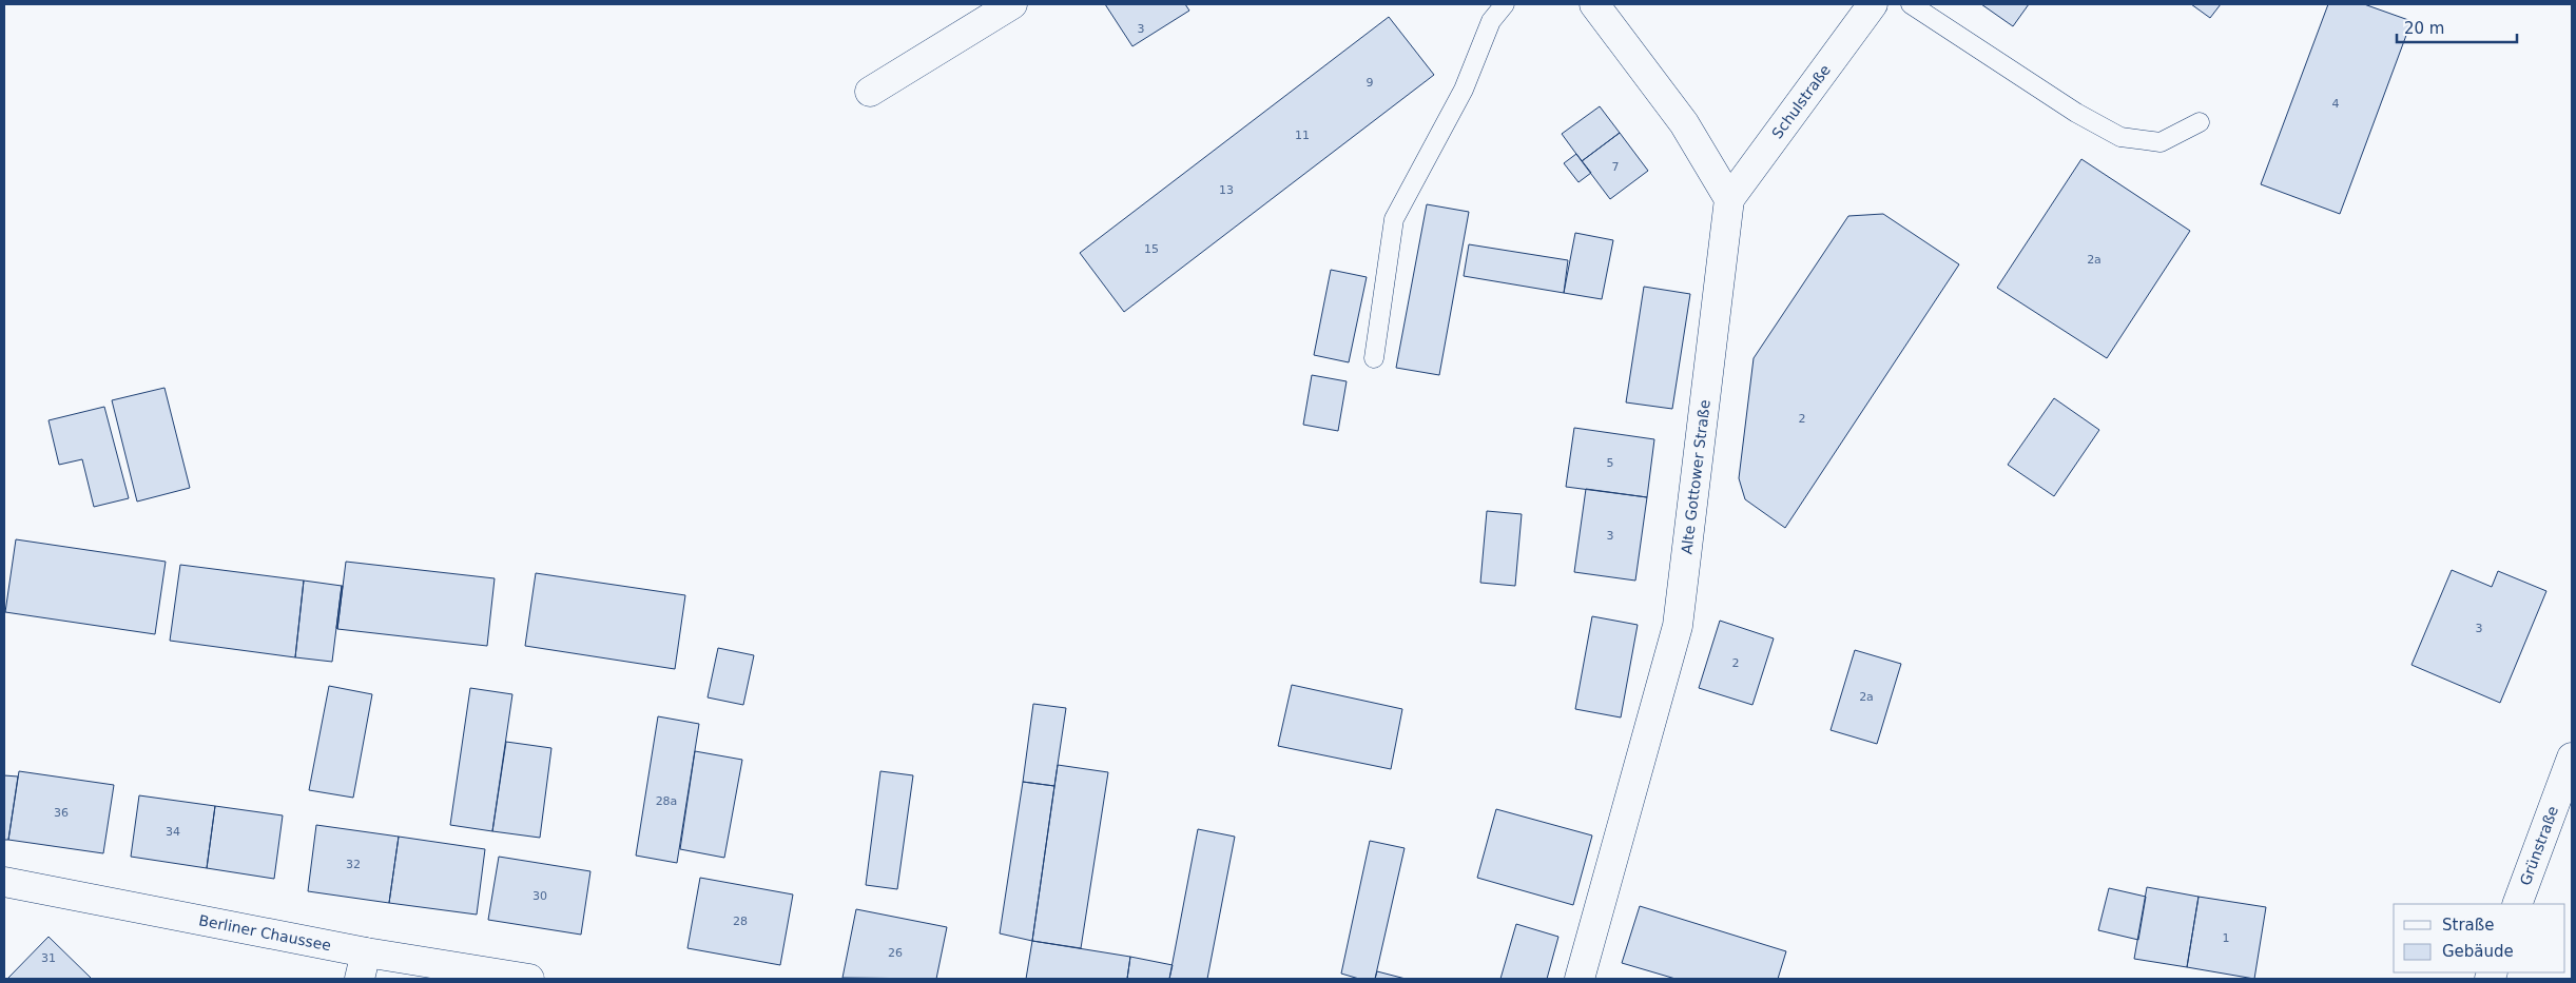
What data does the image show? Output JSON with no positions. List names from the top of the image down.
{
  "streets": {
    "street": [
      "Schulstraße",
      "Alte Gottower Straße",
      "Grünstraße",
      "Berliner Chaussee"
    ]
  },
  "crossings": [
    ["Schulstraße", "Alte Gottower Straße"]
  ],
  "house_numbers": [
    "3",
    "9",
    "4",
    "11",
    "7",
    "13",
    "15",
    "2a",
    "2",
    "5",
    "3",
    "3",
    "2",
    "2a",
    "28a",
    "36",
    "34",
    "32",
    "30",
    "28",
    "1",
    "26",
    "31"
  ],
  "legend": ["Straße", "Gebäude"],
  "scale_bar": "20 m"
}
